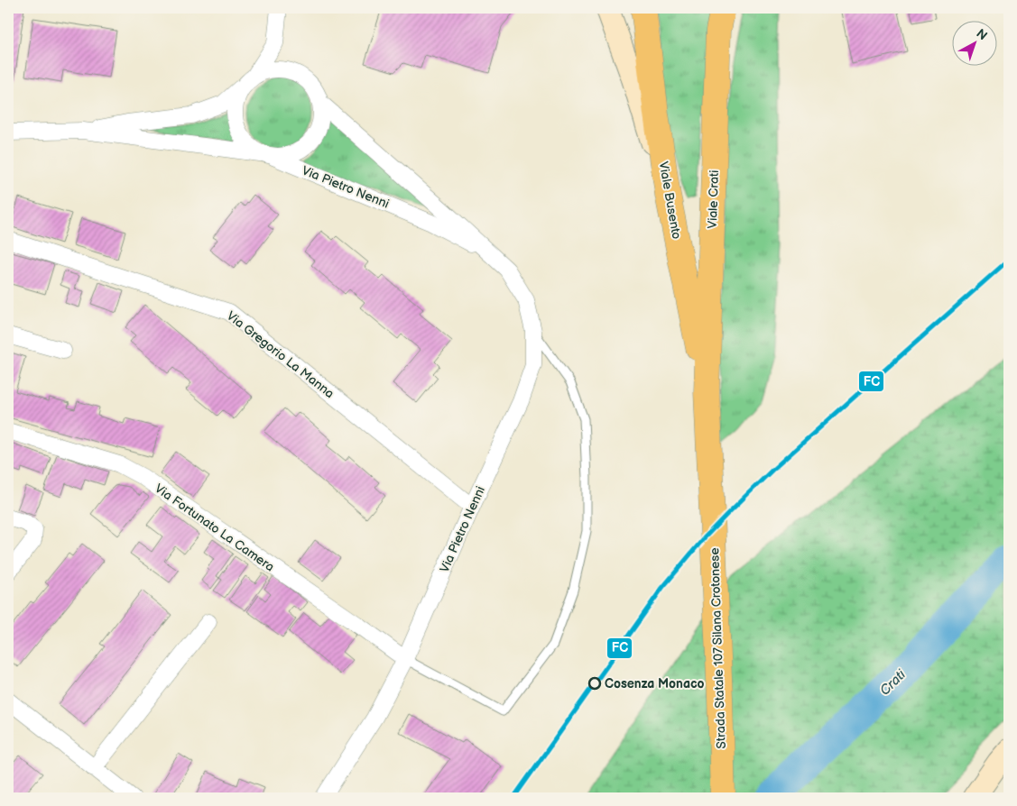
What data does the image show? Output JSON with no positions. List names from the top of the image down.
{
  "streets": {
    "main road": ["Viale Crati", "Viale Busento", "Strada Statale 107 Silana Crotonese"],
    "street": ["Via Pietro Nenni", "Via Gregorio La Manna", "Via Fortunato La Camera"]
  },
  "crossings": [
    ["Via Pietro Nenni", "Via Gregorio La Manna"],
    ["Via Pietro Nenni", "Via Fortunato La Camera"],
    ["Viale Crati", "Viale Busento"],
    ["Viale Crati", "Strada Statale 107 Silana Crotonese"],
    ["Viale Busento", "Strada Statale 107 Silana Crotonese"]
  ],
  "water": ["Crati"],
  "places": ["Cosenza Monaco"],
  "lines": ["transit line FC"],
  "north": "top right"
}
